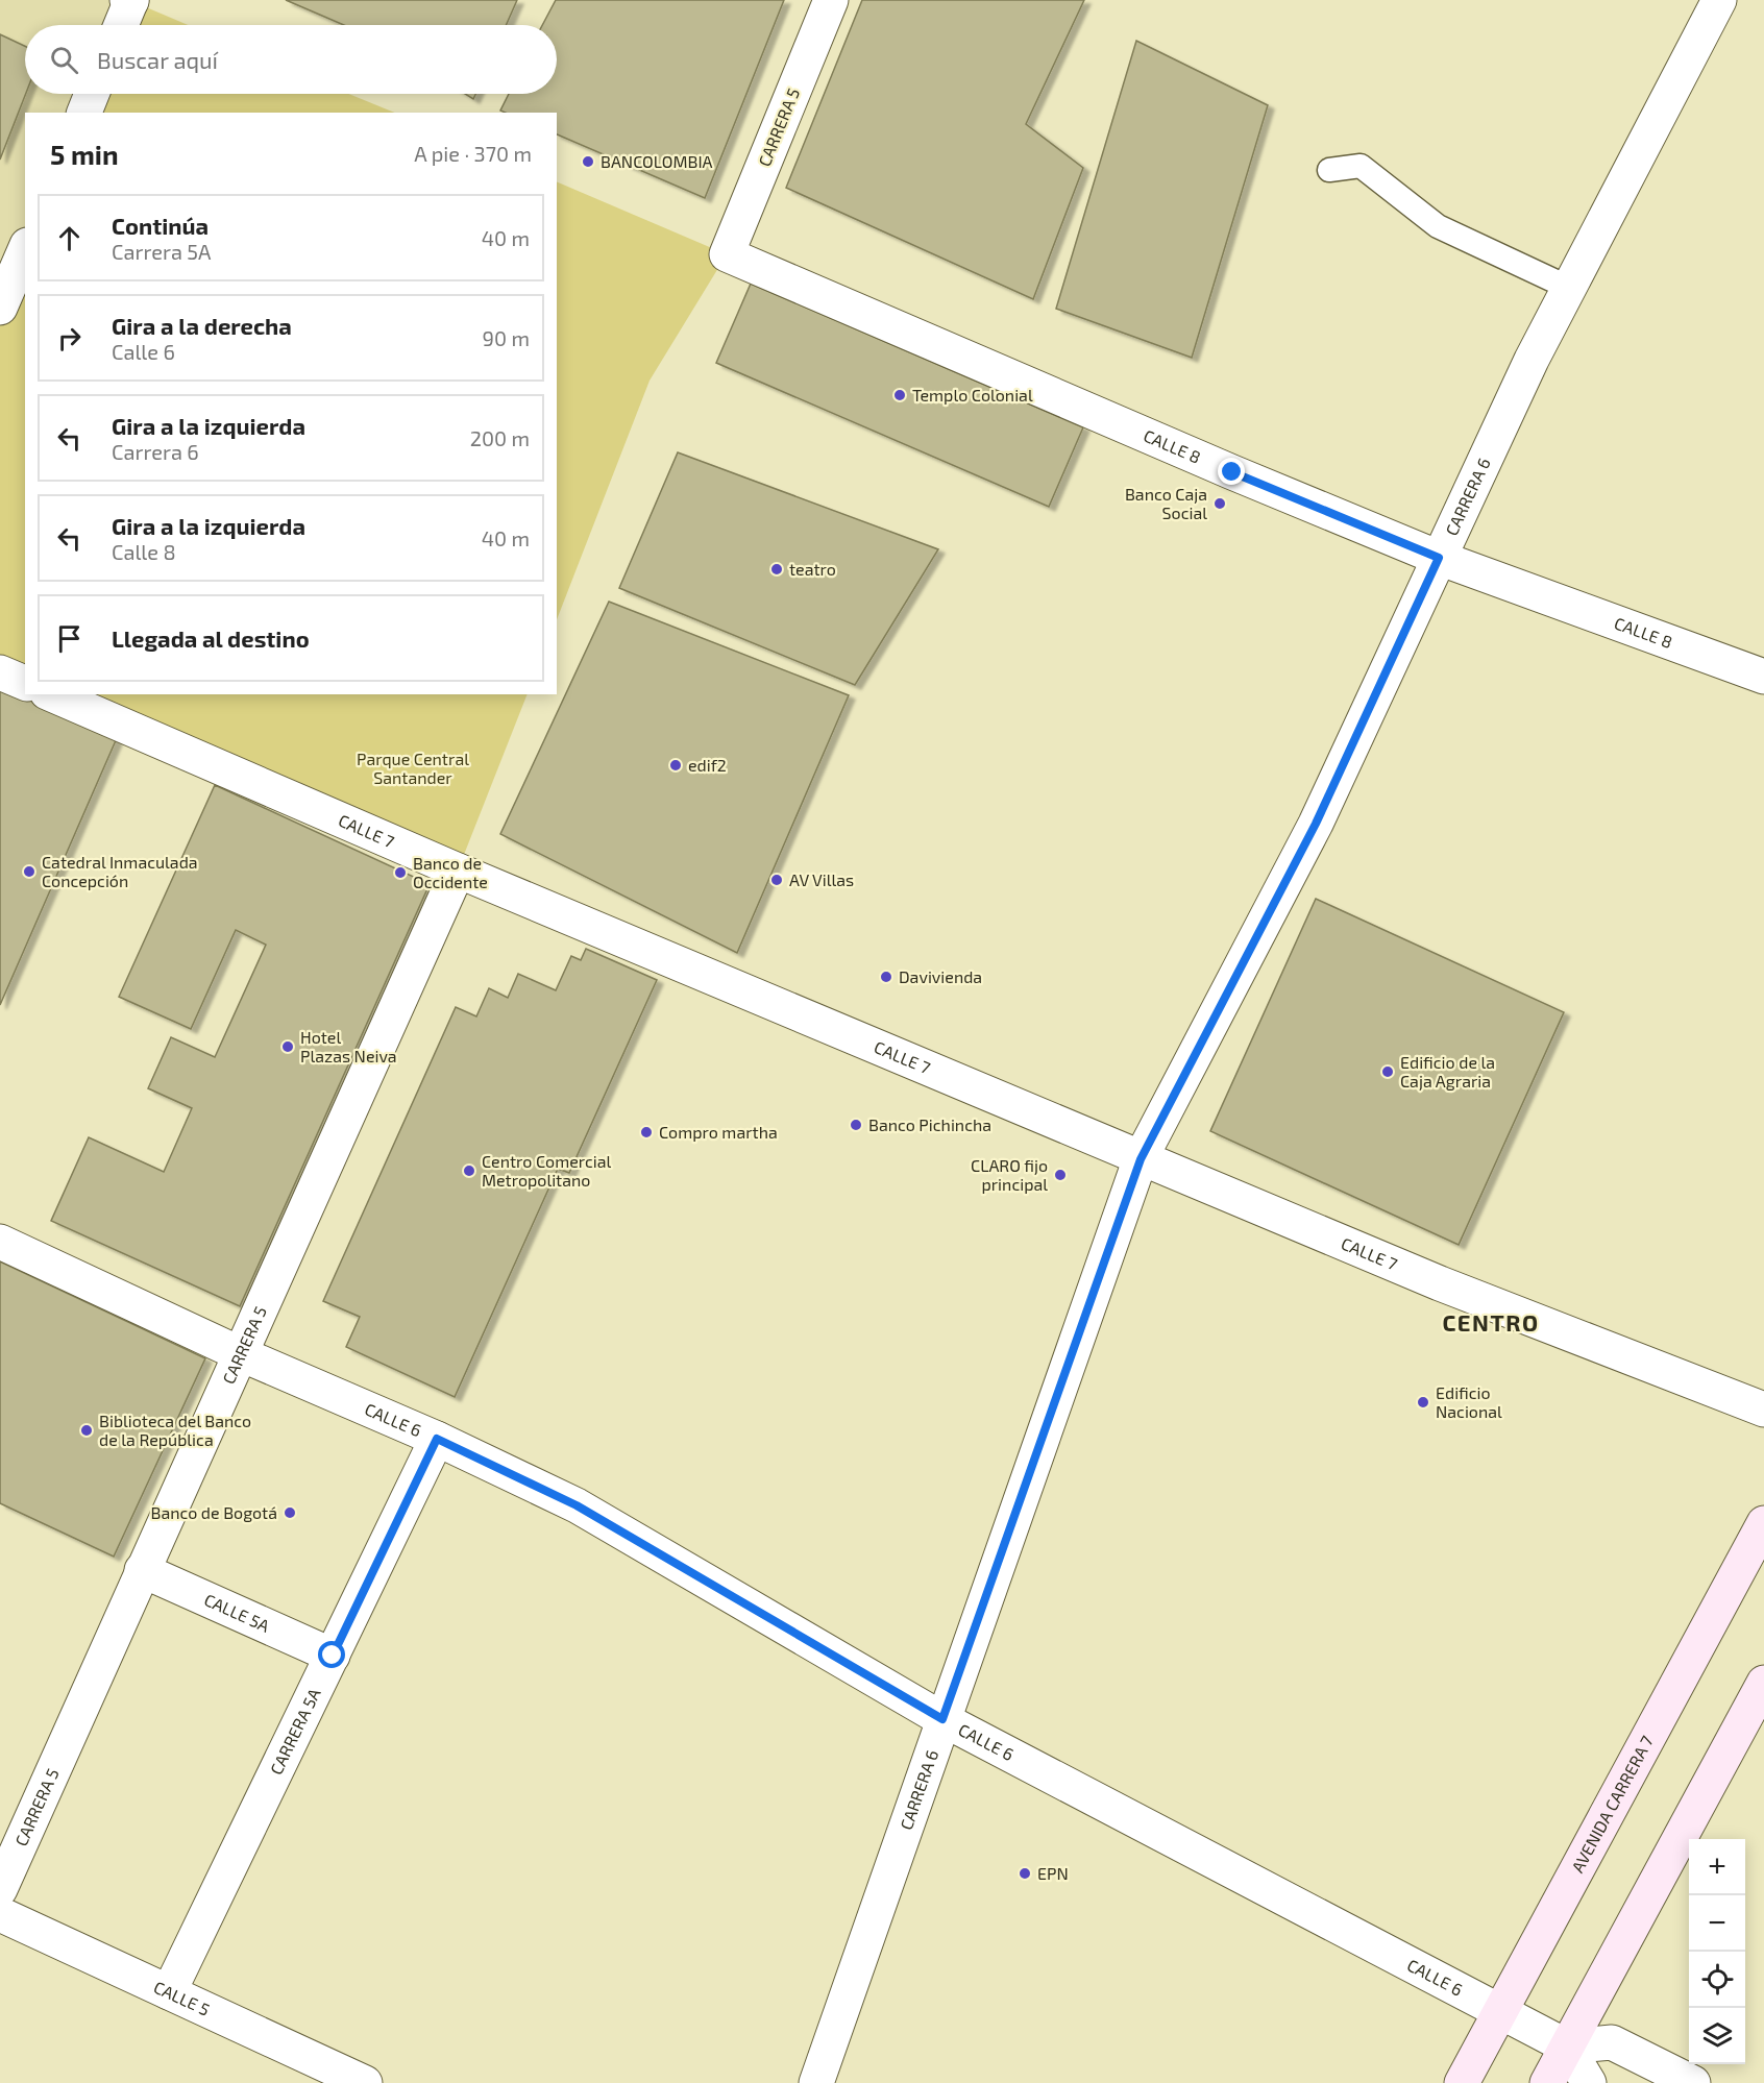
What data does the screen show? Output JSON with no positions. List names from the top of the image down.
{
  "streets": {
    "main road": ["AVENIDA CARRERA 7"],
    "street": [
      "CARRERA 5",
      "CALLE 8",
      "CARRERA 6",
      "CALLE 7",
      "CALLE 6",
      "CALLE 5A",
      "CARRERA 5A",
      "CALLE 5"
    ]
  },
  "crossings": [
    ["CARRERA 5", "CALLE 8"],
    ["CARRERA 5", "CALLE 7"],
    ["CARRERA 5", "CALLE 6"],
    ["CARRERA 5", "CALLE 5A"],
    ["CALLE 8", "CARRERA 6"],
    ["CARRERA 6", "CALLE 7"],
    ["CARRERA 6", "CALLE 6"],
    ["CALLE 6", "CARRERA 5A"],
    ["CALLE 6", "AVENIDA CARRERA 7"],
    ["CALLE 5A", "CARRERA 5A"],
    ["CARRERA 5A", "CALLE 5"]
  ],
  "districts": ["CENTRO"],
  "parks": ["Parque Central Santander"],
  "places": [
    "BANCOLOMBIA",
    "Templo Colonial",
    "Banco Caja Social",
    "teatro",
    "edif2",
    "Catedral Inmaculada Concepción",
    "Banco de Occidente",
    "AV Villas",
    "Davivienda",
    "Hotel Plazas Neiva",
    "Edificio de la Caja Agraria",
    "Banco Pichincha",
    "Compro martha",
    "Centro Comercial Metropolitano",
    "CLARO fijo principal",
    "Edificio Nacional",
    "Biblioteca del Banco de la República",
    "Banco de Bogotá",
    "EPN"
  ],
  "page": {
    "search": "Buscar aquí",
    "heading": ["5 min", "A pie · 370 m"],
    "list": [
      ["Continúa", "Carrera 5A", "40 m"],
      ["Gira a la derecha", "Calle 6", "90 m"],
      ["Gira a la izquierda", "Carrera 6", "200 m"],
      ["Gira a la izquierda", "Calle 8", "40 m"],
      "Llegada al destino"
    ],
    "map_buttons": ["+", "−"]
  }
}
